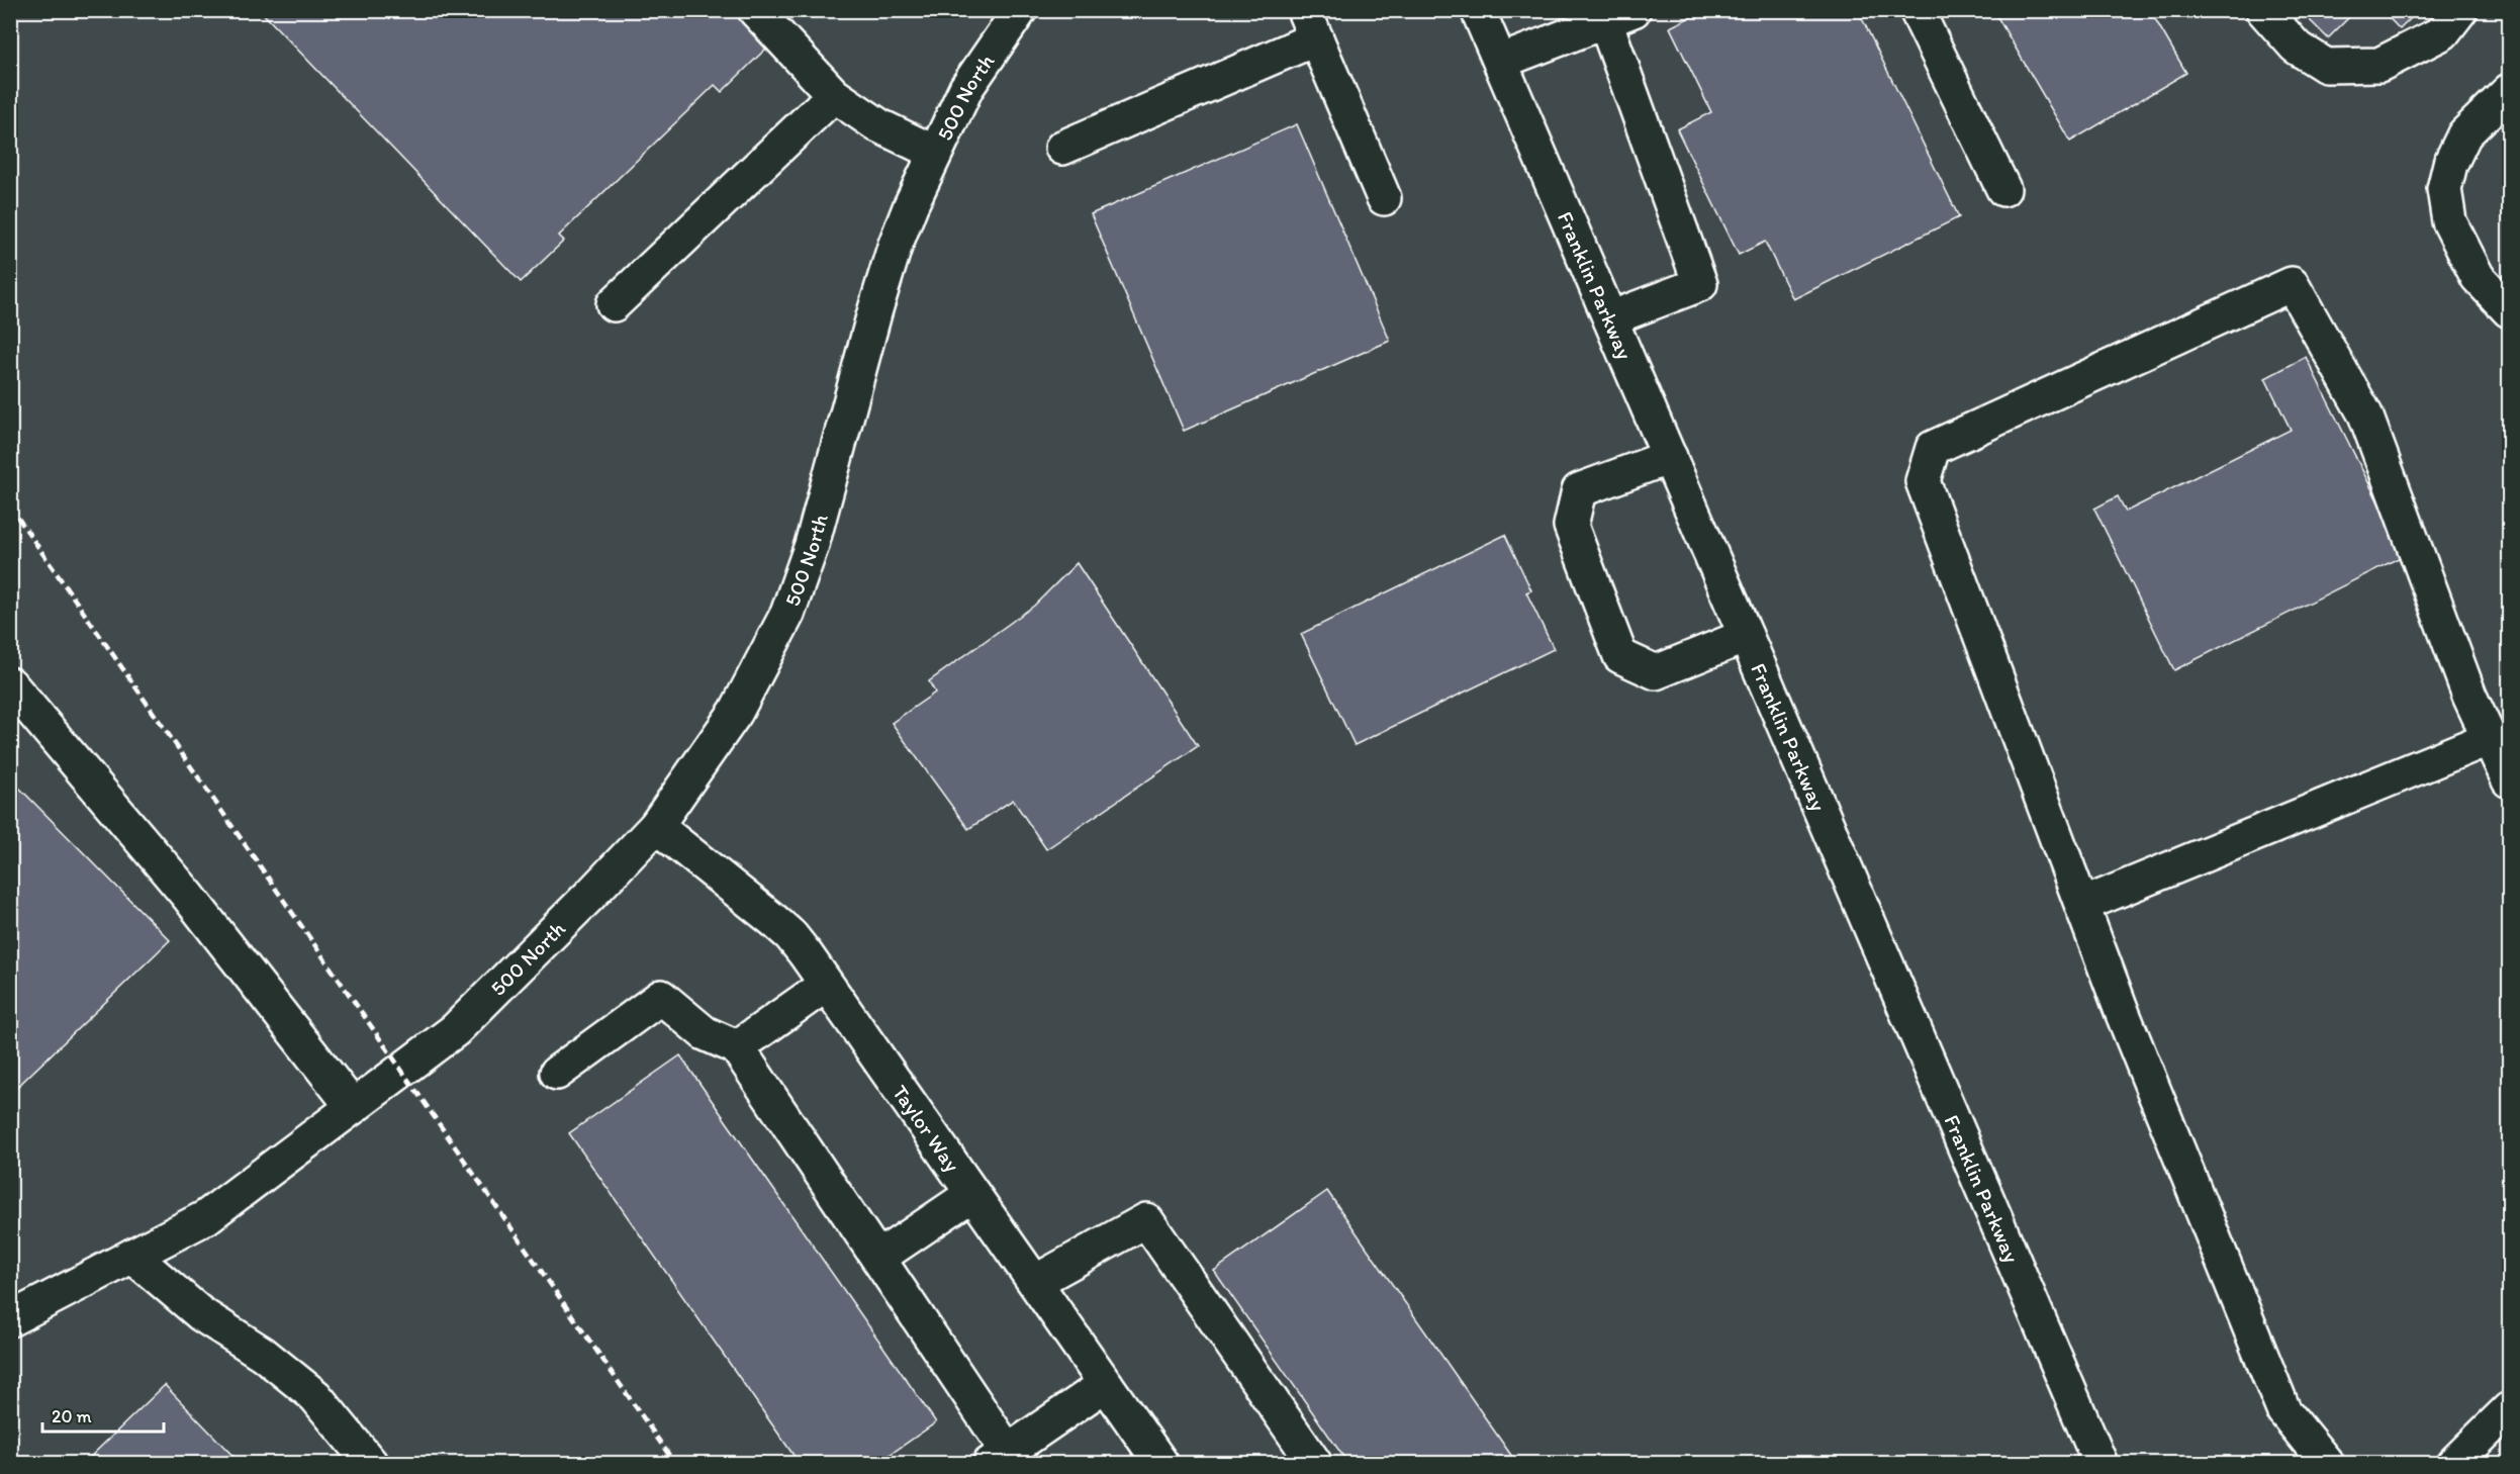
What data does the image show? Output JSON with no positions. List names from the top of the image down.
{
  "streets": {
    "street": ["500 North", "Franklin Parkway", "Taylor Way"]
  },
  "crossings": [
    ["500 North", "Taylor Way"]
  ],
  "scale_bar": "20 m"
}
